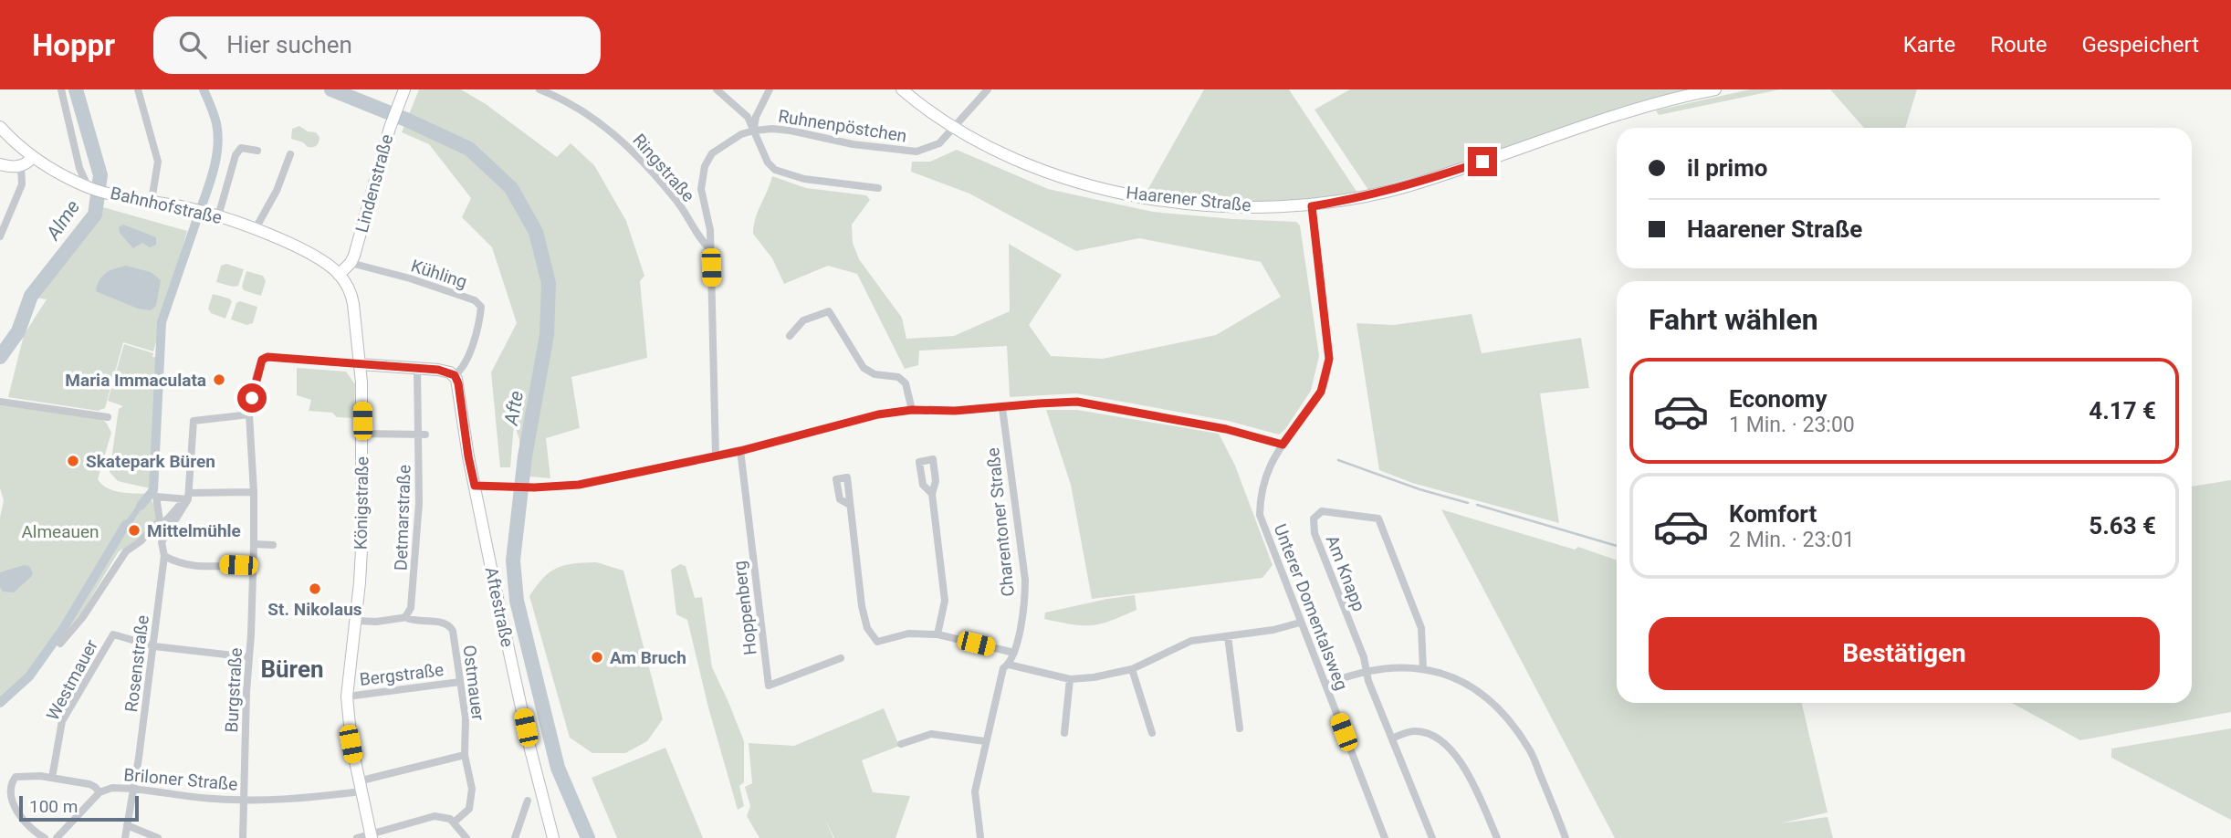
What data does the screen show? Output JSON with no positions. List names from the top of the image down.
{
  "streets": {
    "main road": [
      "Lindenstraße",
      "Haarener Straße",
      "Bahnhofstraße",
      "Königstraße",
      "Aftestraße"
    ],
    "street": [
      "Ruhnenpöstchen",
      "Ringstraße",
      "Kühling",
      "Detmarstraße",
      "Charentoner Straße",
      "Am Knapp",
      "Unterer Domentalsweg",
      "Hoppenberg",
      "Rosenstraße",
      "Bergstraße",
      "Westmauer",
      "Ostmauer",
      "Burgstraße",
      "Briloner Straße"
    ]
  },
  "crossings": [
    ["Ruhnenpöstchen", "Haarener Straße"],
    ["Lindenstraße", "Bahnhofstraße"],
    ["Lindenstraße", "Kühling"],
    ["Lindenstraße", "Königstraße"],
    ["Haarener Straße", "Unterer Domentalsweg"],
    ["Bahnhofstraße", "Königstraße"],
    ["Kühling", "Aftestraße"],
    ["Königstraße", "Bergstraße"],
    ["Königstraße", "Burgstraße"],
    ["Königstraße", "Briloner Straße"],
    ["Detmarstraße", "Ostmauer"],
    ["Rosenstraße", "Westmauer"],
    ["Rosenstraße", "Briloner Straße"],
    ["Bergstraße", "Ostmauer"],
    ["Ostmauer", "Briloner Straße"],
    ["Burgstraße", "Briloner Straße"]
  ],
  "districts": ["Büren"],
  "water": ["Alme", "Afte"],
  "parks": ["Almeauen"],
  "places": [
    "Maria Immaculata",
    "Skatepark Büren",
    "Mittelmühle",
    "St. Nikolaus",
    "Am Bruch"
  ],
  "scale_bar": "100 m",
  "page": {
    "header": "Hoppr",
    "search": "Hier suchen",
    "nav": ["Karte", "Route", "Gespeichert"],
    "banner": ["il primo", "Haarener Straße"],
    "heading": "Fahrt wählen",
    "list": [
      {
        "name": "Economy",
        "note": "1 Min. · 23:00",
        "value": "4.17 €"
      },
      {
        "name": "Komfort",
        "note": "2 Min. · 23:01",
        "value": "5.63 €"
      }
    ],
    "buttons": "Bestätigen",
    "scale": "100 m"
  }
}
